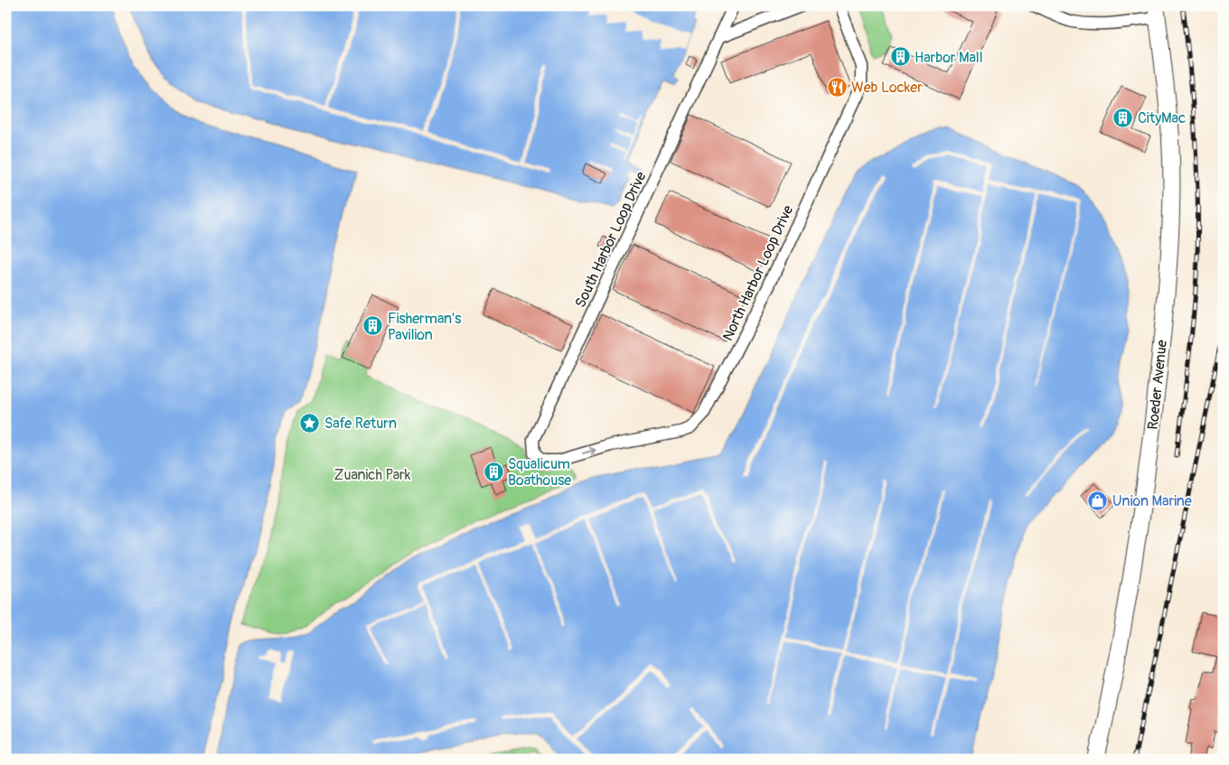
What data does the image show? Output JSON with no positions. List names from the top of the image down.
{
  "streets": {
    "street": ["South Harbor Loop Drive", "North Harbor Loop Drive", "Roeder Avenue"]
  },
  "crossings": [
    ["South Harbor Loop Drive", "North Harbor Loop Drive"]
  ],
  "one_way": ["North Harbor Loop Drive"],
  "parks": ["Zuanich Park"],
  "places": {
    "building": [
      "Harbor Mall",
      "CityMac",
      "Fisherman's Pavilion",
      "Squalicum Boathouse"
    ],
    "restaurant": ["Web Locker"],
    "place": ["Safe Return"],
    "shop": ["Union Marine"]
  }
}
